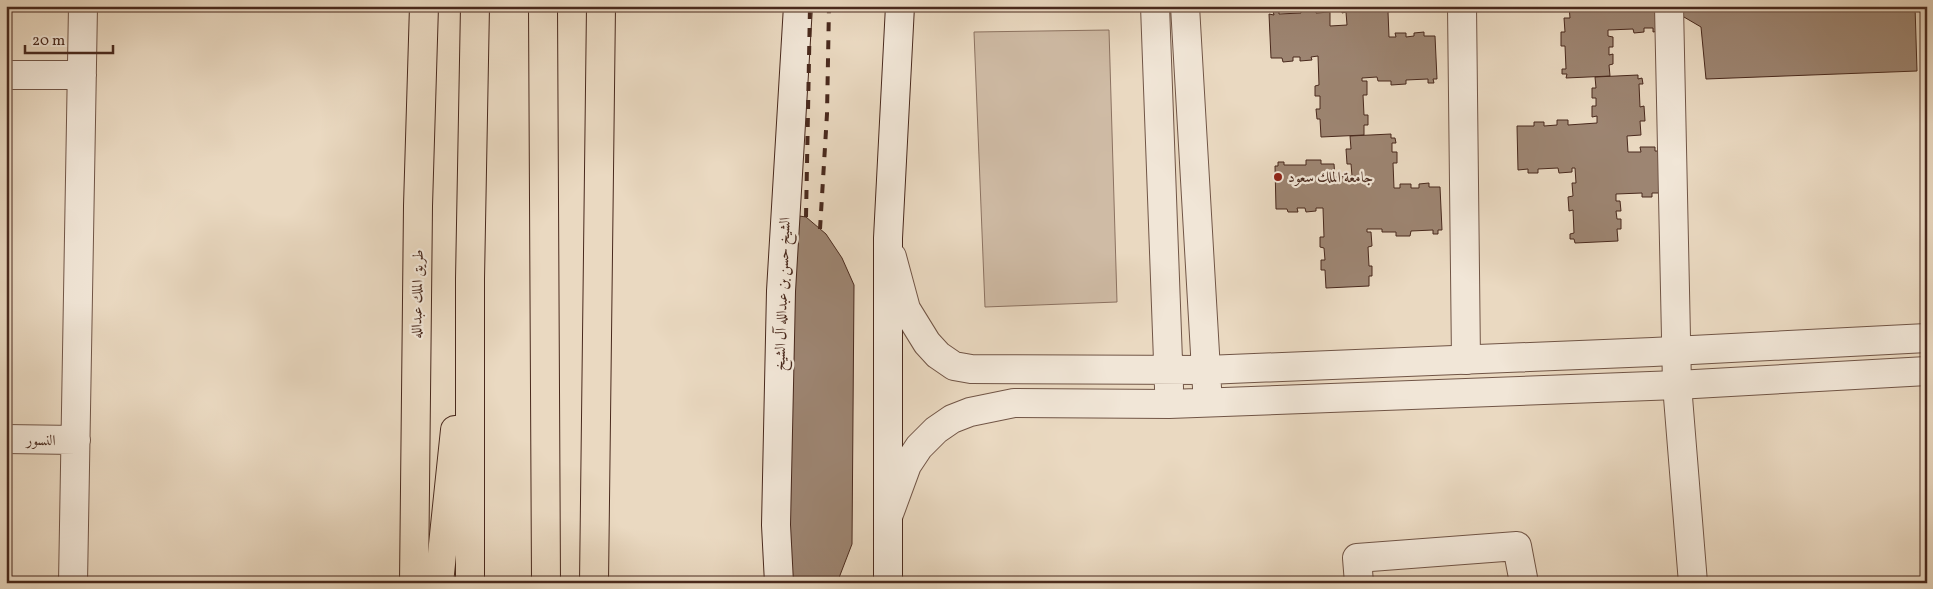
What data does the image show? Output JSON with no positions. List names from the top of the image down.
{
  "streets": {
    "main road": ["طريق الملك عبدالله"],
    "street": ["الشيخ حسن بن عبدالله آل الشيخ", "النسور"]
  },
  "places": ["جامعة الملك سعود"],
  "scale_bar": "20 m"
}
